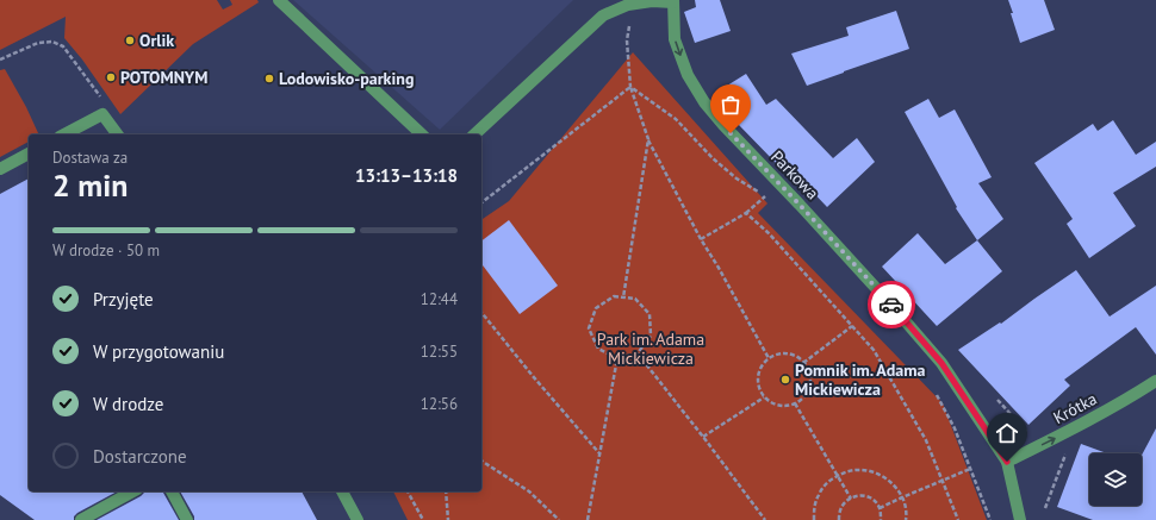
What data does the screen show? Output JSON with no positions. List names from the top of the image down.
{
  "streets": {
    "street": ["Parkowa", "Krótka"]
  },
  "crossings": [
    ["Parkowa", "Krótka"]
  ],
  "one_way": ["Parkowa", "Krótka"],
  "parks": ["Park im. Adama Mickiewicza"],
  "places": [
    "Orlik",
    "POTOMNYM",
    "Lodowisko-parking",
    "Pomnik im. Adama Mickiewicza"
  ],
  "page": {
    "heading": ["2 min", "Dostawa za", "13:13–13:18"],
    "bar": "W drodze · 50 m",
    "list": [
      ["Przyjęte", "12:44"],
      ["W przygotowaniu", "12:55"],
      ["W drodze", "12:56"],
      "Dostarczone"
    ]
  }
}
